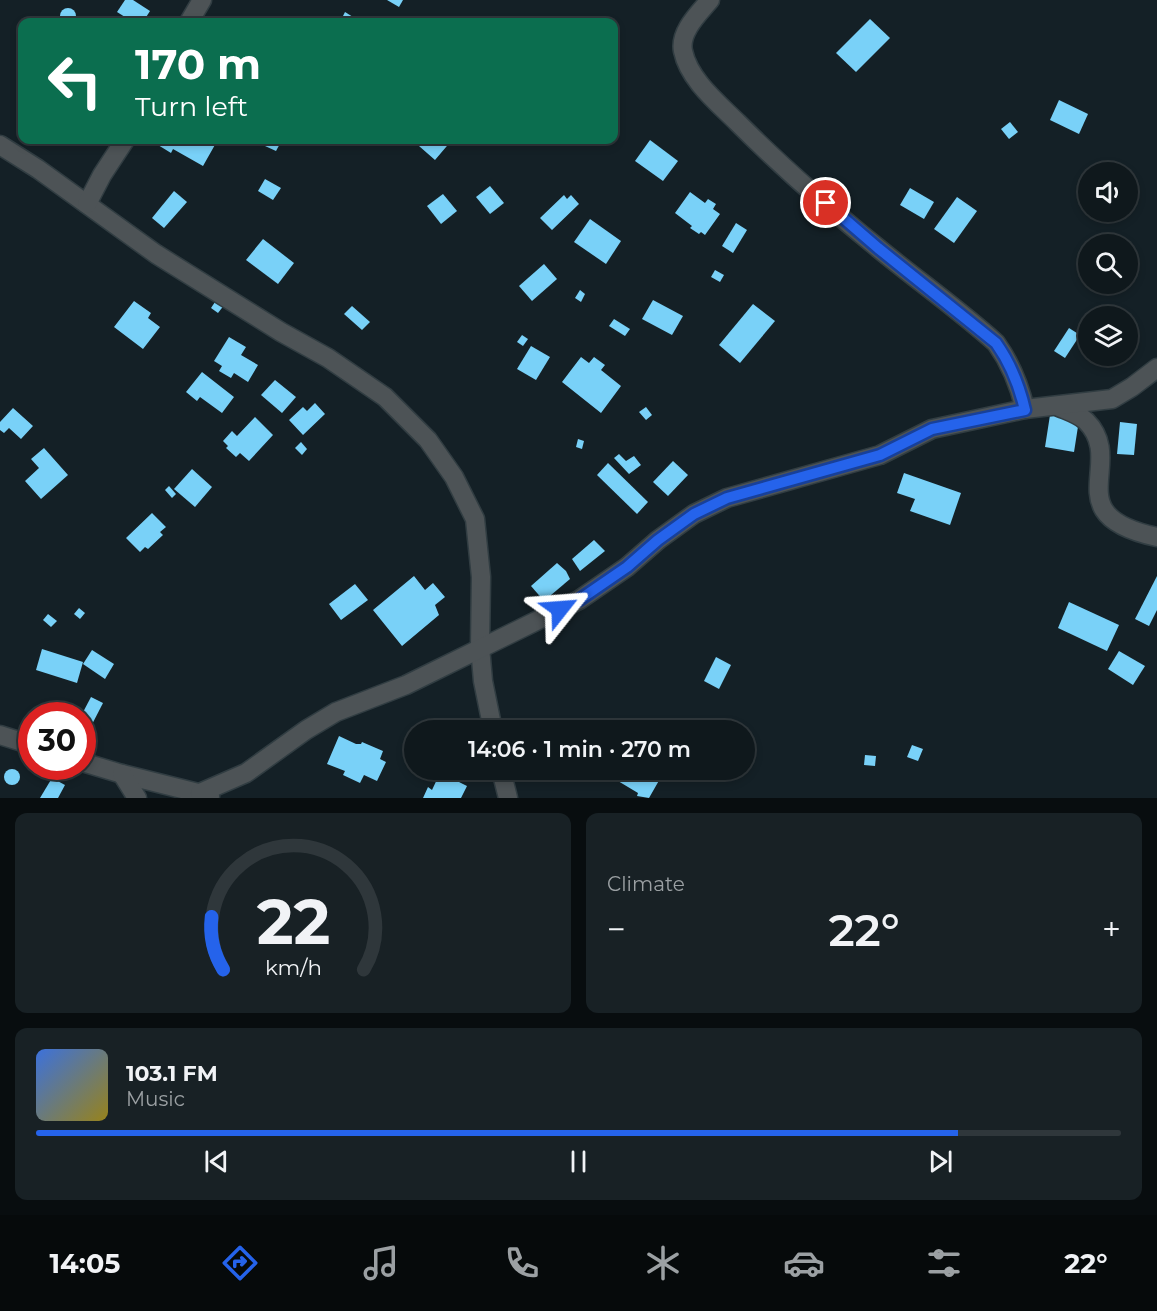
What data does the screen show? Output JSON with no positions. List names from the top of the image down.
{
  "page": {
    "turn": ["170 m", "Turn left"],
    "limit": "30",
    "trip": "14:06 · 1 min · 270 m",
    "tile": "Climate",
    "heat": ["−", "22°", "+"],
    "song": ["103.1 FM", "Music"],
    "tabs": ["14:05", "22°"],
    "gauge": ["22", "km/h"]
  }
}
